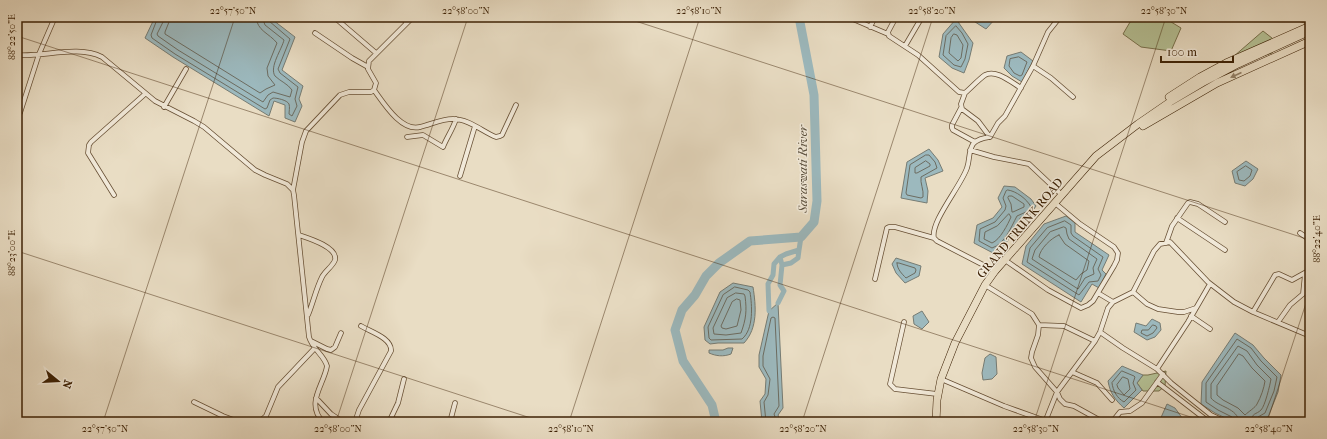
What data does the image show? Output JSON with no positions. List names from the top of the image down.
{
  "streets": {
    "highway": ["GRAND TRUNK ROAD"]
  },
  "water": ["Saraswati River"],
  "scale_bar": "100 m",
  "north": "right",
  "coordinates": [
    "22°57'50\"N",
    "22°58'00\"N",
    "22°58'10\"N",
    "22°58'20\"N",
    "22°58'30\"N",
    "88°22'50\"E",
    "88°22'40\"E",
    "88°23'00\"E",
    "22°58'40\"N"
  ]
}
